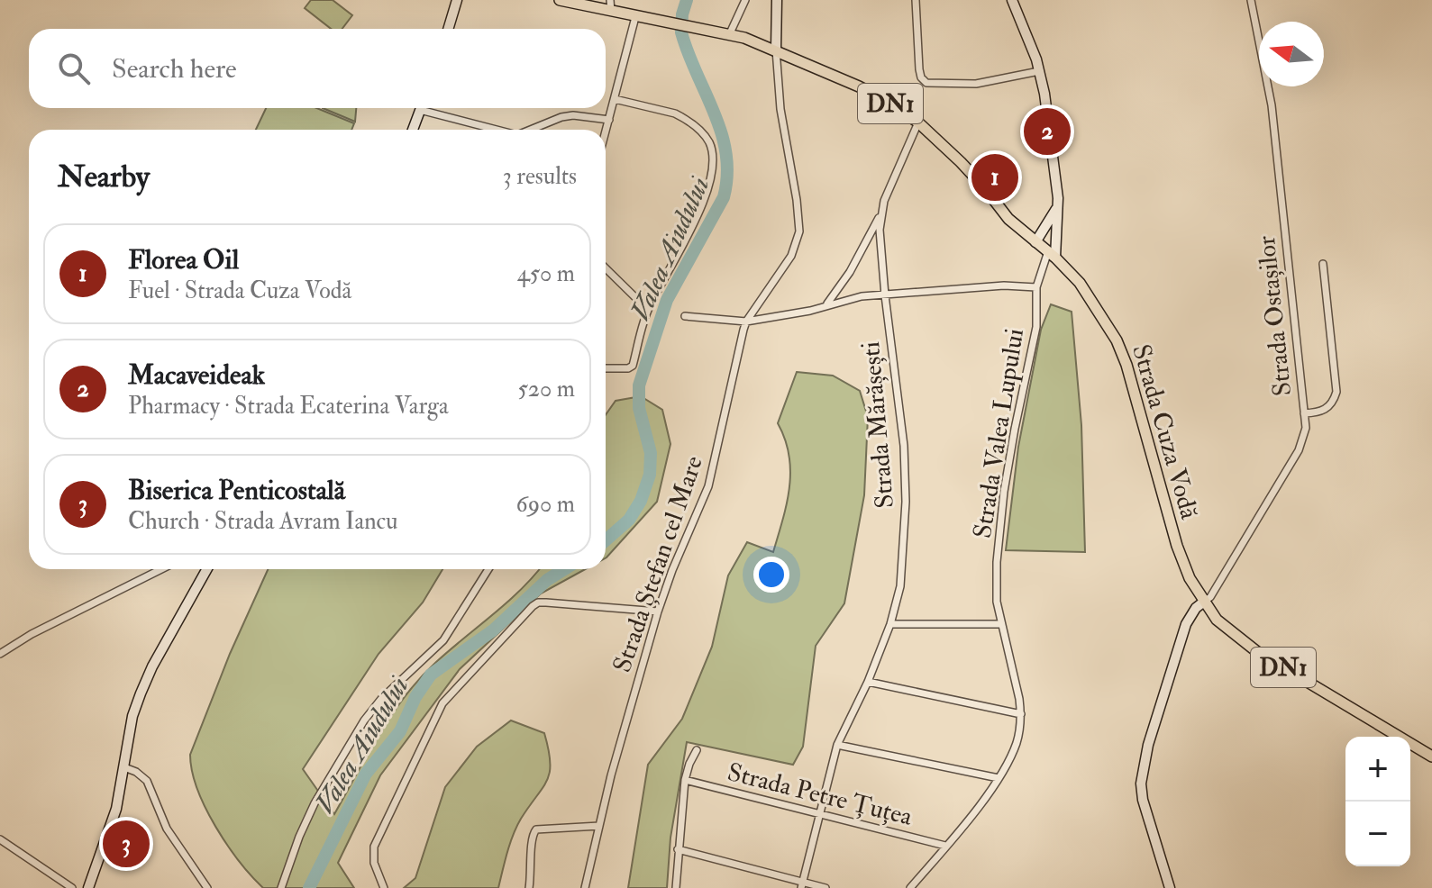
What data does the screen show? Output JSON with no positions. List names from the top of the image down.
{
  "streets": {
    "main road": ["DN1", "Strada Cuza Vodă"],
    "street": [
      "Strada Ostașilor",
      "Strada Mărășești",
      "Strada Valea Lupului",
      "Strada Ștefan cel Mare",
      "Strada Petre Țuțea"
    ]
  },
  "crossings": [
    ["DN1", "Strada Cuza Vodă"],
    ["Strada Ostașilor", "Strada Cuza Vodă"],
    ["Strada Mărășești", "Strada Cuza Vodă"],
    ["Strada Mărășești", "Strada Petre Țuțea"],
    ["Strada Cuza Vodă", "Strada Valea Lupului"],
    ["Strada Cuza Vodă", "Strada Ștefan cel Mare"],
    ["Strada Valea Lupului", "Strada Petre Țuțea"]
  ],
  "water": ["Valea Aiudului"],
  "north": "left",
  "page": {
    "search": "Search here",
    "pins": ["2", "1", "3"],
    "heading": ["Nearby", "3 results"],
    "list": [
      {
        "mark": "1",
        "name": "Florea Oil",
        "note": "Fuel · Strada Cuza Vodă",
        "value": "450 m"
      },
      {
        "mark": "2",
        "name": "Macaveideak",
        "note": "Pharmacy · Strada Ecaterina Varga",
        "value": "520 m"
      },
      {
        "mark": "3",
        "name": "Biserica Penticostală",
        "note": "Church · Strada Avram Iancu",
        "value": "690 m"
      }
    ],
    "map_buttons": ["+", "−"]
  }
}
